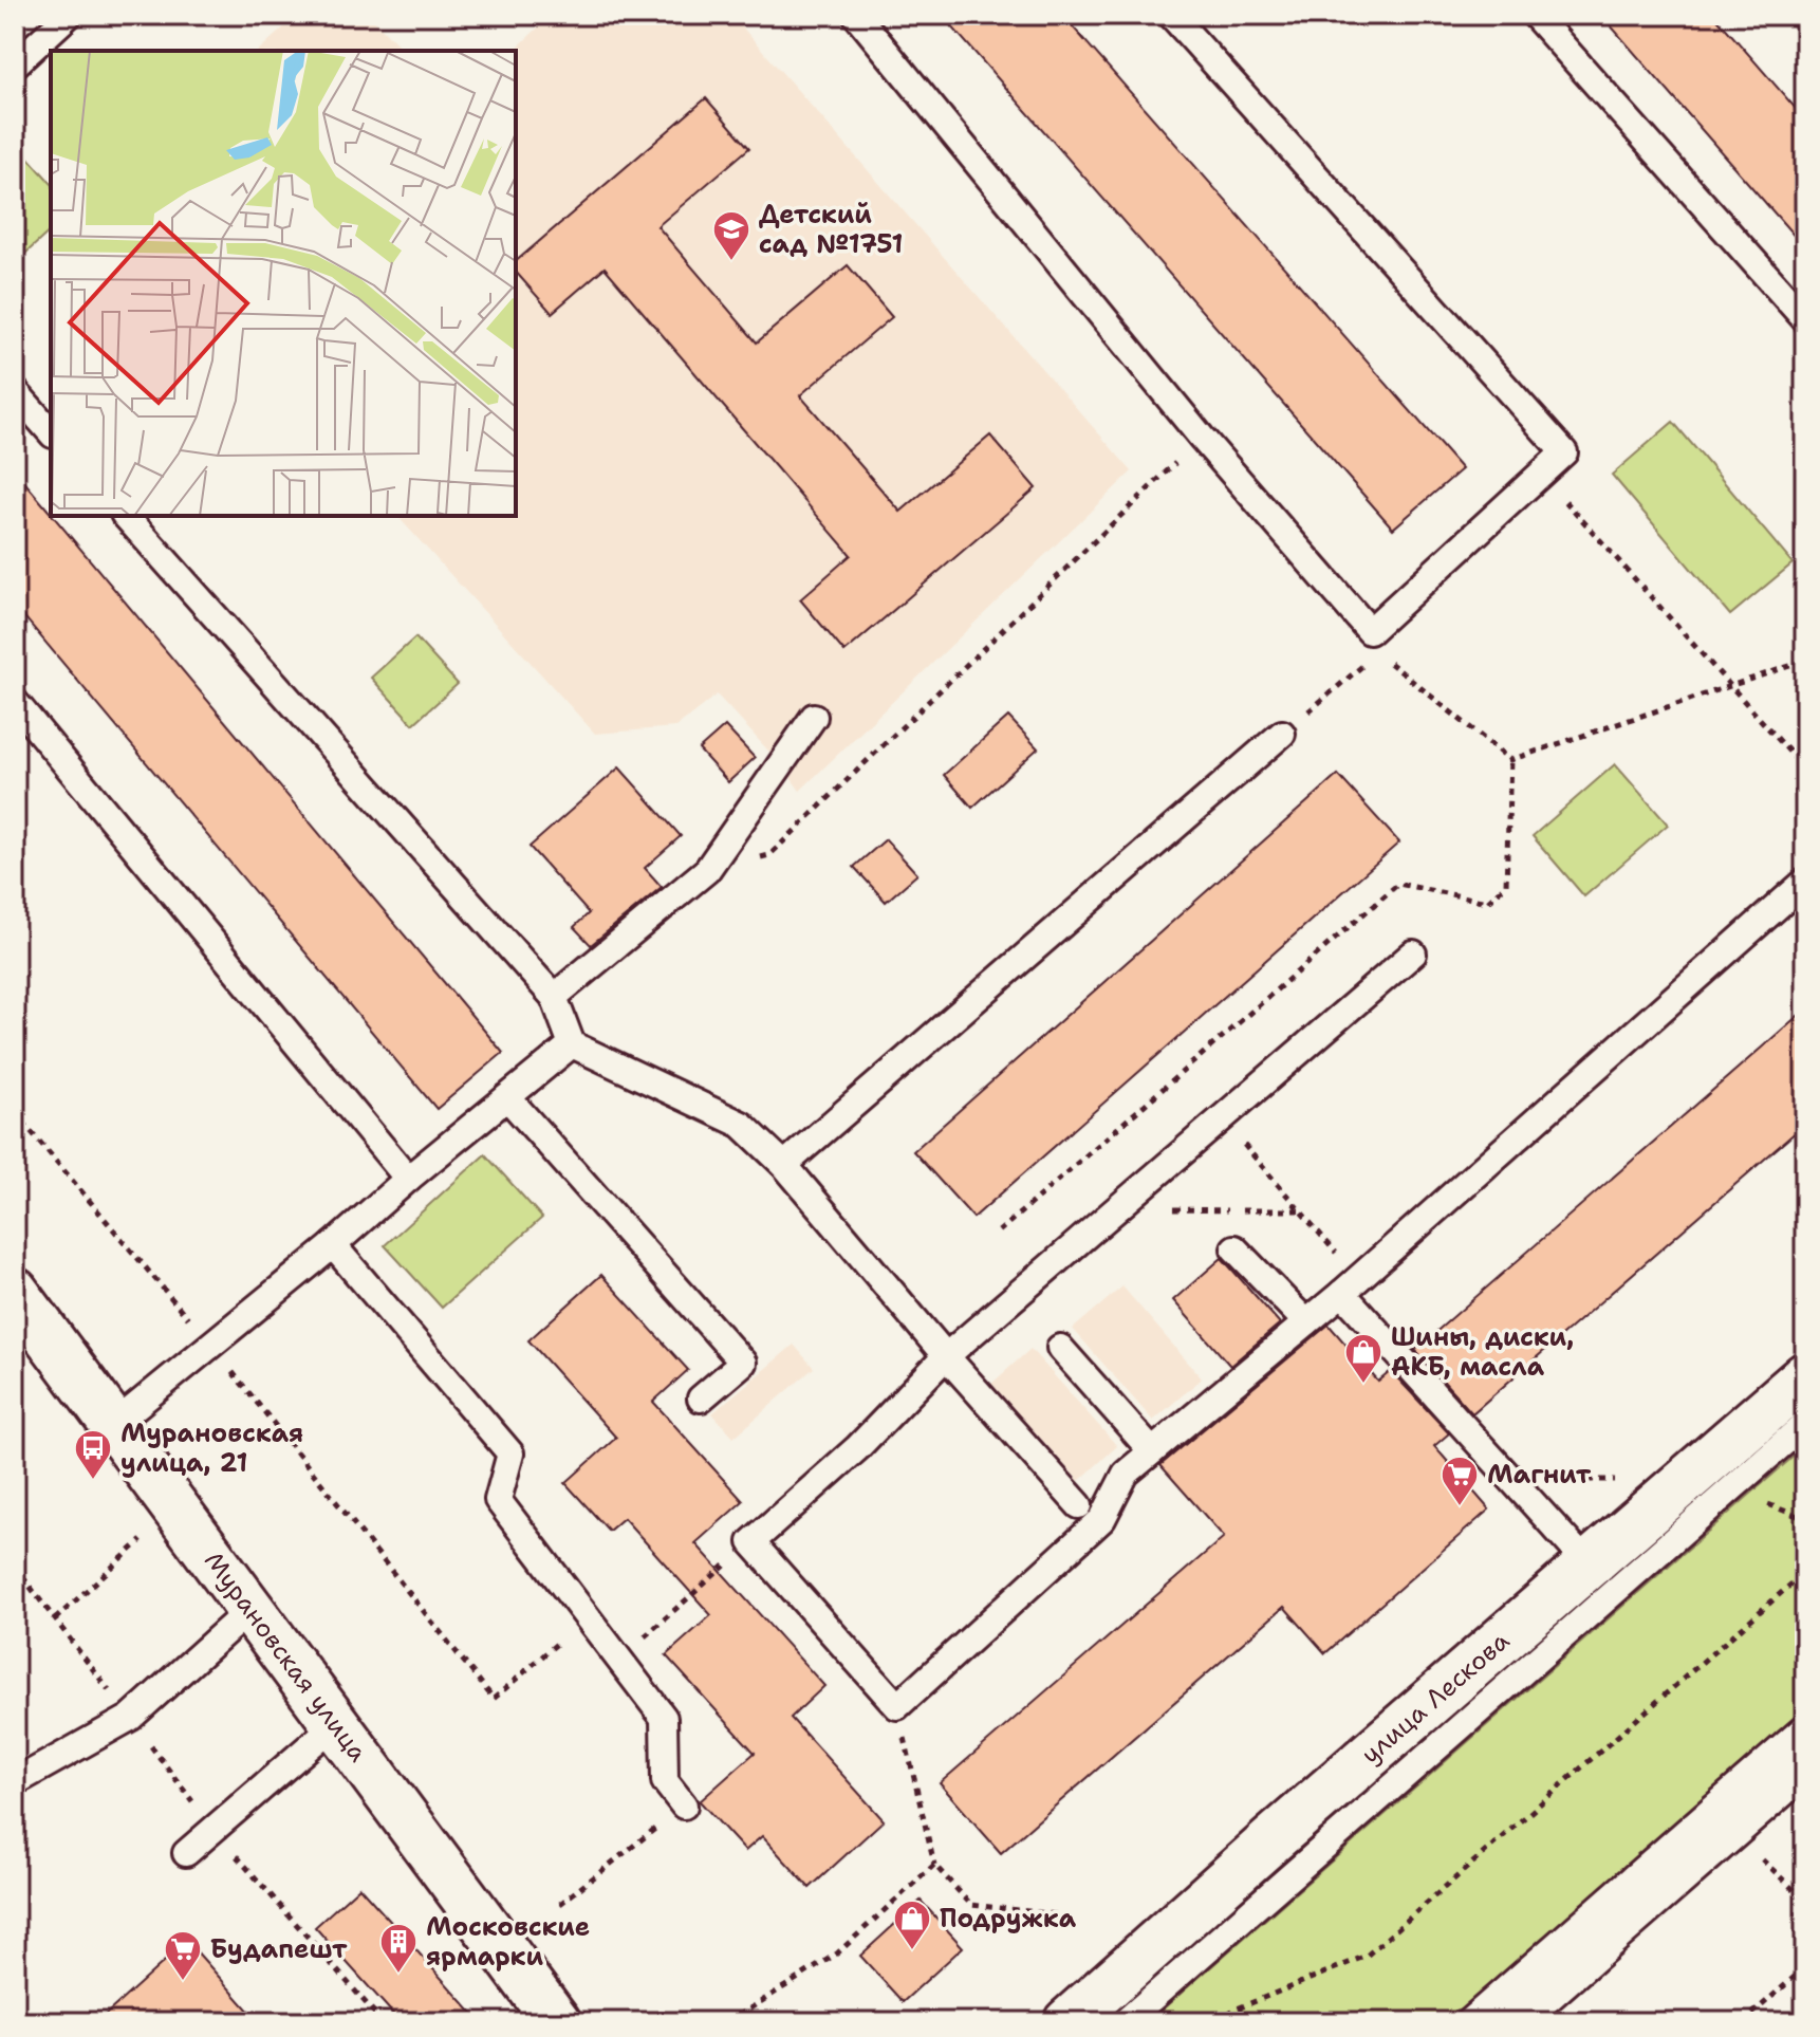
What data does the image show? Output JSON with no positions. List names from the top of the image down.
{
  "streets": {
    "main road": ["Мурановская улица", "улица Лескова"]
  },
  "places": {
    "school or university": ["Детский сад №1751"],
    "shop": ["Шины, диски, АКБ, масла", "Подружка"],
    "bus stop": ["Мурановская улица, 21"],
    "supermarket": ["Магнит", "Будапешт"],
    "building": ["Московские ярмарки"]
  }
}
